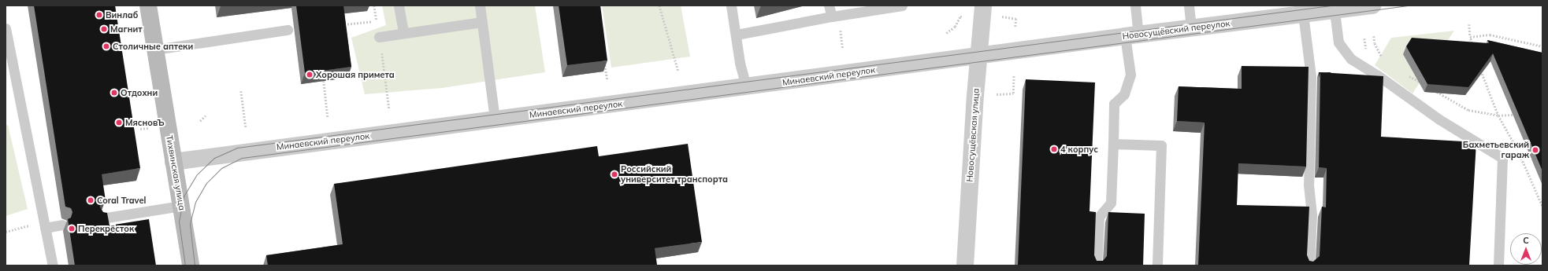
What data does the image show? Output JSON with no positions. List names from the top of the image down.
{
  "streets": {
    "street": [
      "Новосущёвский переулок",
      "Минаевский переулок",
      "Новосущёвская улица",
      "Тихвинская улица"
    ]
  },
  "crossings": [
    ["Новосущёвский переулок", "Минаевский переулок"],
    ["Новосущёвский переулок", "Новосущёвская улица"],
    ["Минаевский переулок", "Новосущёвская улица"],
    ["Минаевский переулок", "Тихвинская улица"]
  ],
  "places": [
    "Винлаб",
    "Магнит",
    "Столичные аптеки",
    "Хорошая примета",
    "Отдохни",
    "МясновЪ",
    "4 корпус",
    "Бахметьевский гараж",
    "Российский университет транспорта",
    "Coral Travel",
    "Перекрёсток"
  ],
  "north": "top"
}
